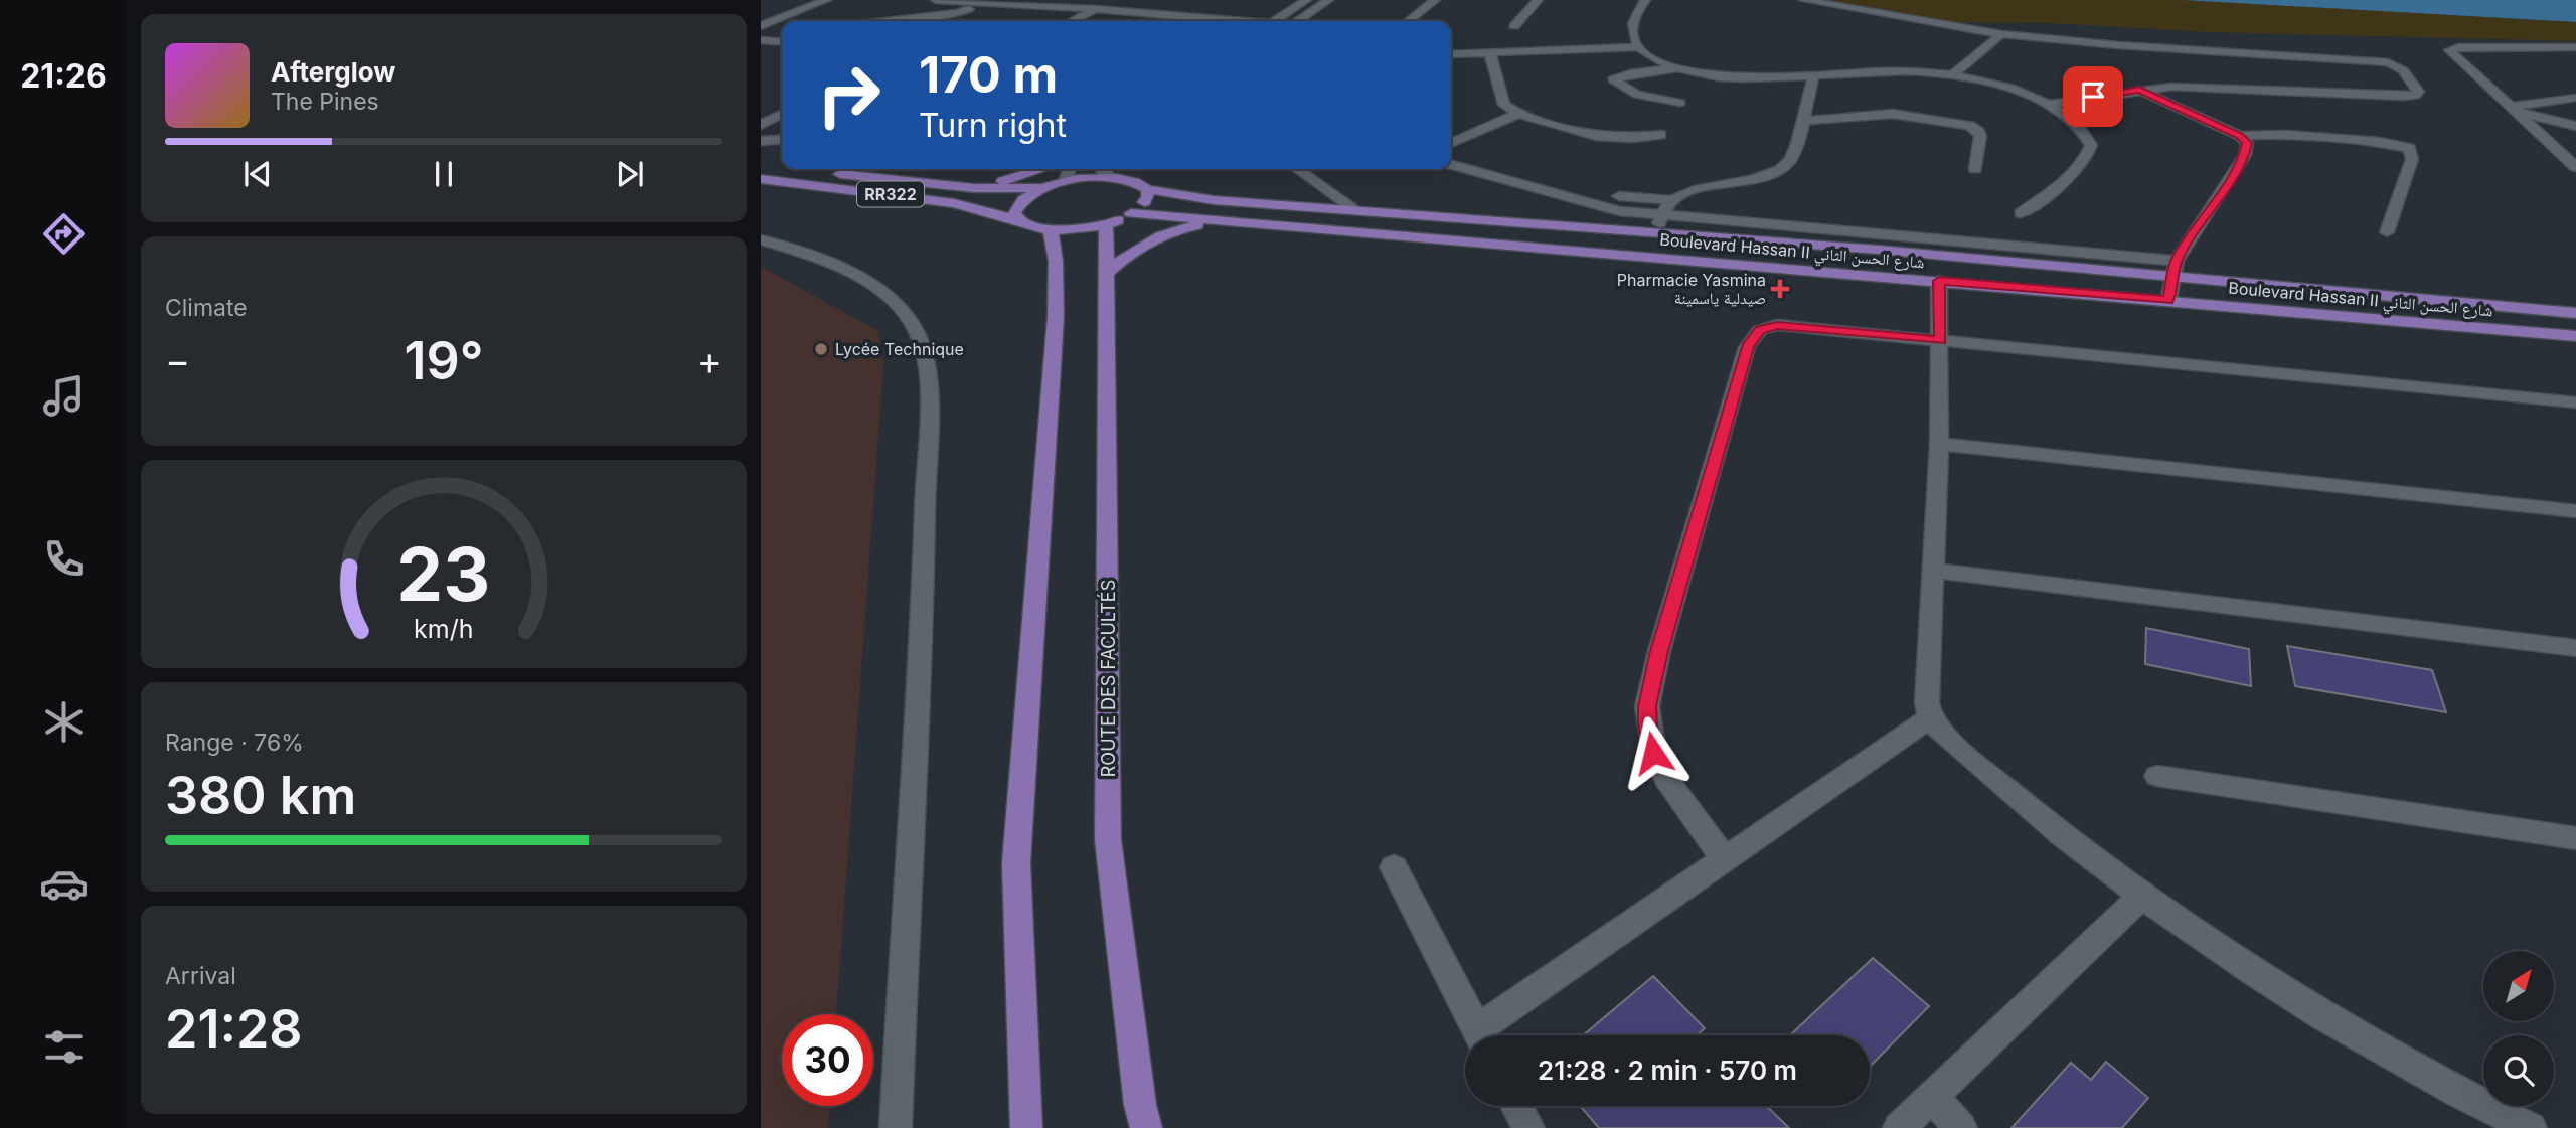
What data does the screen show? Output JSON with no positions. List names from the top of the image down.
{
  "streets": {
    "main road": ["RR322", "Boulevard Hassan II شارع الحسن الثاني", "ROUTE DES FACULTÉS"]
  },
  "crossings": [
    ["RR322", "Boulevard Hassan II شارع الحسن الثاني"],
    ["RR322", "ROUTE DES FACULTÉS"]
  ],
  "places": {
    "health": ["Pharmacie Yasmina صيدلية ياسمينة"],
    "other": ["Lycée Technique"]
  },
  "north": "top right",
  "page": {
    "tabs": "21:26",
    "turn": ["170 m", "Turn right"],
    "song": ["Afterglow", "The Pines"],
    "tile": [
      "Climate",
      ["Range · 76%", "380 km"],
      ["Arrival", "21:28"]
    ],
    "heat": ["−", "19°", "+"],
    "limit": "30",
    "trip": "21:28 · 2 min · 570 m",
    "gauge": ["23", "km/h"]
  }
}
